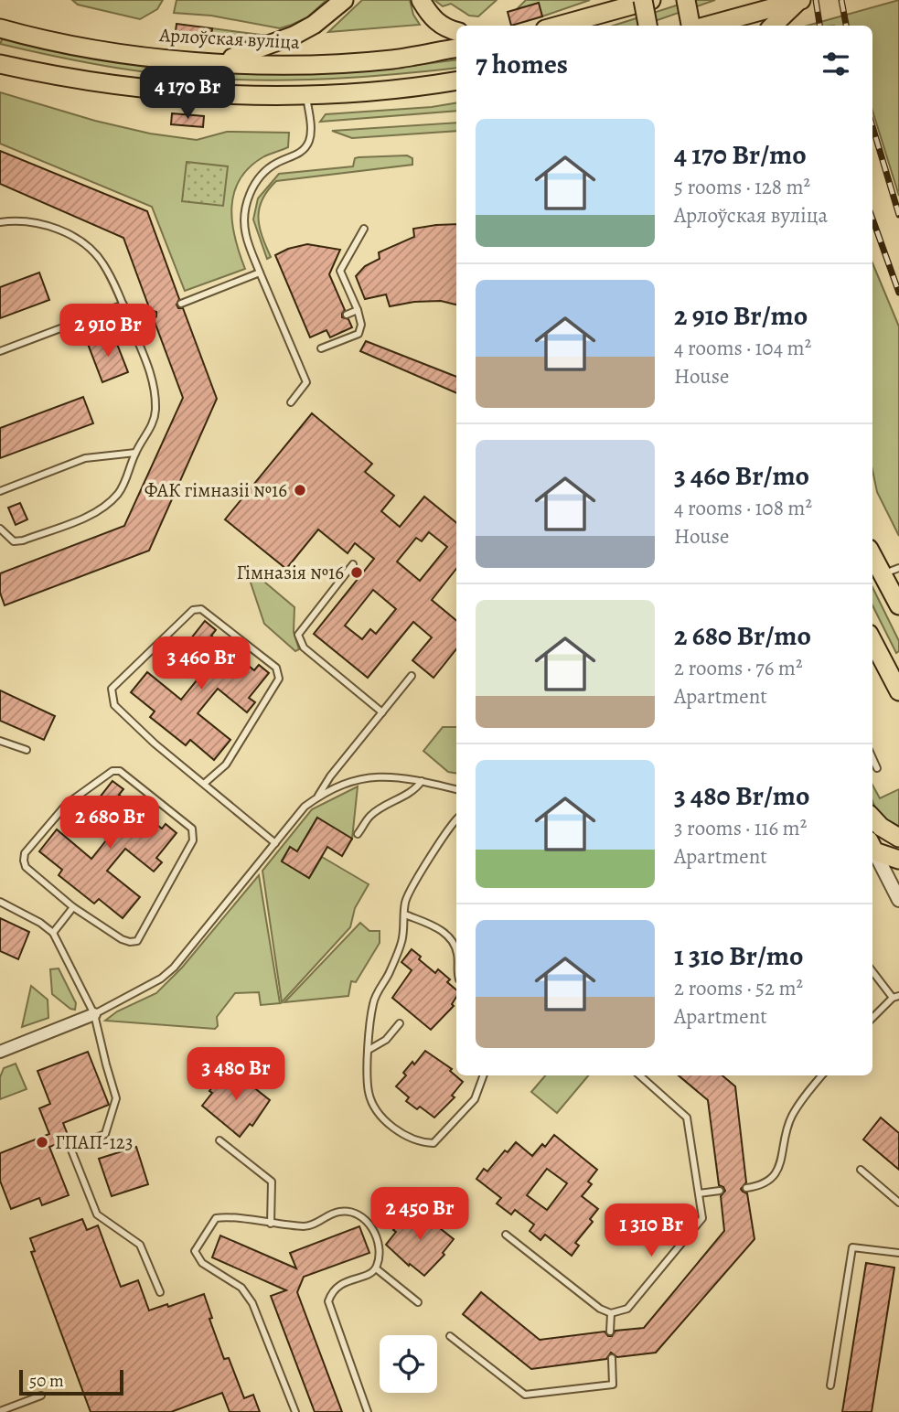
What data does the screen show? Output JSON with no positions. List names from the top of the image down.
{
  "streets": {
    "main road": ["Арлоўская вуліца"]
  },
  "places": ["ФАК гімназіі №16", "Гімназія №16", "ГПАП-123"],
  "scale_bar": "50 m",
  "page": {
    "heading": "7 homes",
    "price": [
      "4 170 Br",
      "2 910 Br",
      "3 460 Br",
      "2 680 Br",
      "3 480 Br",
      "2 450 Br",
      "1 310 Br"
    ],
    "list": [
      {
        "name": "4 170 Br/mo",
        "note": "5 rooms · 128 m² · Арлоўская вуліца"
      },
      {
        "name": "2 910 Br/mo",
        "note": "4 rooms · 104 m² · House"
      },
      {
        "name": "3 460 Br/mo",
        "note": "4 rooms · 108 m² · House"
      },
      {
        "name": "2 680 Br/mo",
        "note": "2 rooms · 76 m² · Apartment"
      },
      {
        "name": "3 480 Br/mo",
        "note": "3 rooms · 116 m² · Apartment"
      },
      {
        "name": "1 310 Br/mo",
        "note": "2 rooms · 52 m² · Apartment"
      }
    ],
    "scale": "50 m"
  }
}
